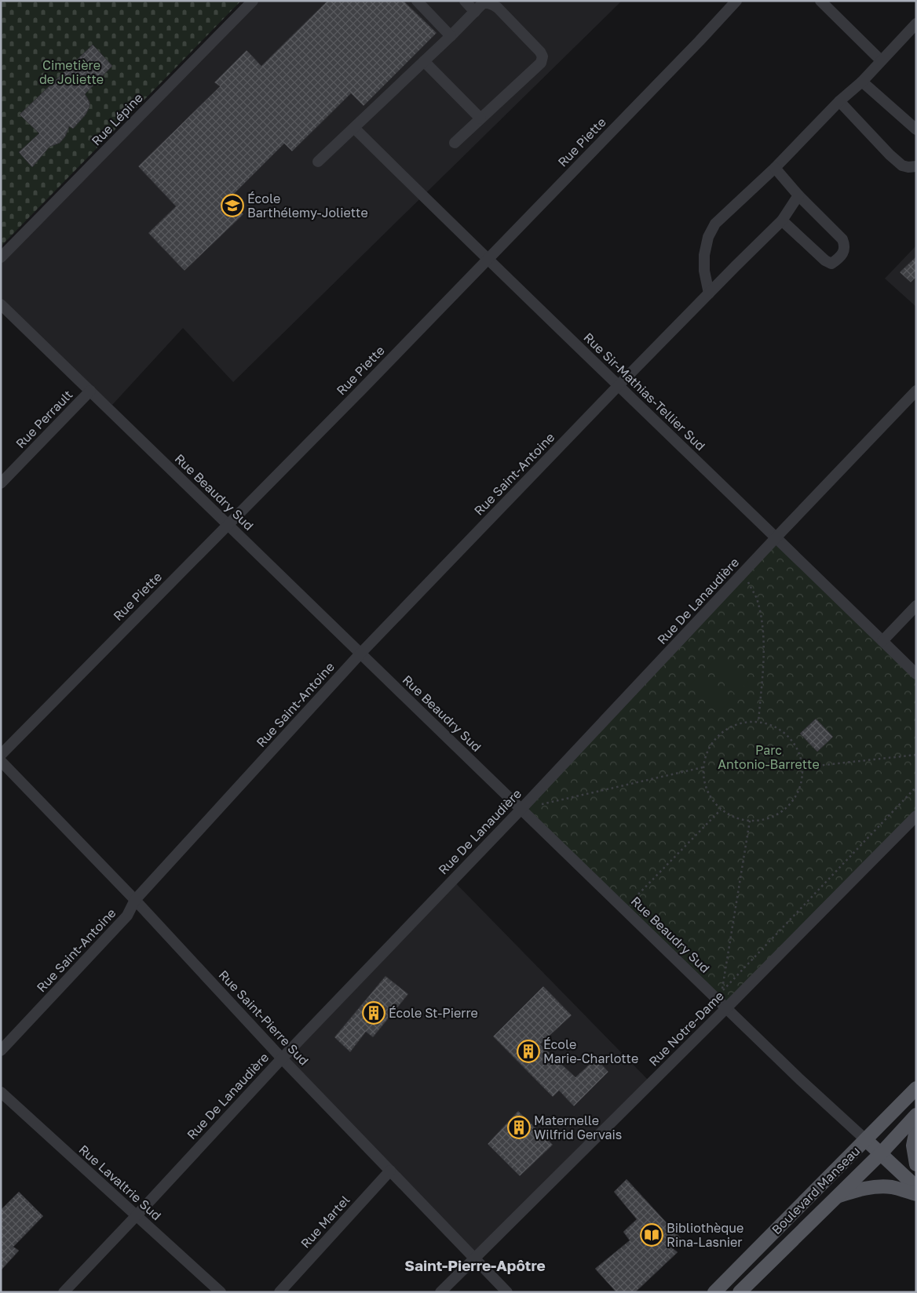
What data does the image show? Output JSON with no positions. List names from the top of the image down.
{
  "streets": {
    "main road": ["Boulevard Manseau"],
    "street": [
      "Rue Lépine",
      "Rue Piette",
      "Rue Sir-Mathias-Tellier Sud",
      "Rue Perrault",
      "Rue Saint-Antoine",
      "Rue Beaudry Sud",
      "Rue De Lanaudière",
      "Rue Saint-Pierre Sud",
      "Rue Notre-Dame",
      "Rue Lavaltrie Sud",
      "Rue Martel"
    ]
  },
  "crossings": [
    ["Rue Piette", "Rue Sir-Mathias-Tellier Sud"],
    ["Rue Piette", "Rue Beaudry Sud"],
    ["Rue Sir-Mathias-Tellier Sud", "Rue Saint-Antoine"],
    ["Rue Sir-Mathias-Tellier Sud", "Rue De Lanaudière"],
    ["Rue Perrault", "Rue Beaudry Sud"],
    ["Rue Saint-Antoine", "Rue Beaudry Sud"],
    ["Rue Saint-Antoine", "Rue Saint-Pierre Sud"],
    ["Rue Beaudry Sud", "Rue De Lanaudière"],
    ["Rue Beaudry Sud", "Rue Notre-Dame"],
    ["Rue Beaudry Sud", "Boulevard Manseau"],
    ["Rue De Lanaudière", "Rue Saint-Pierre Sud"],
    ["Rue De Lanaudière", "Rue Lavaltrie Sud"],
    ["Rue Saint-Pierre Sud", "Rue Notre-Dame"],
    ["Rue Saint-Pierre Sud", "Rue Martel"]
  ],
  "districts": ["Saint-Pierre-Apôtre"],
  "parks": ["Cimetière de Joliette", "Parc Antonio-Barrette"],
  "places": {
    "school or university": ["École Barthélemy-Joliette"],
    "building": ["École St-Pierre", "École Marie-Charlotte", "Maternelle Wilfrid Gervais"],
    "library": ["Bibliothèque Rina-Lasnier"]
  }
}
